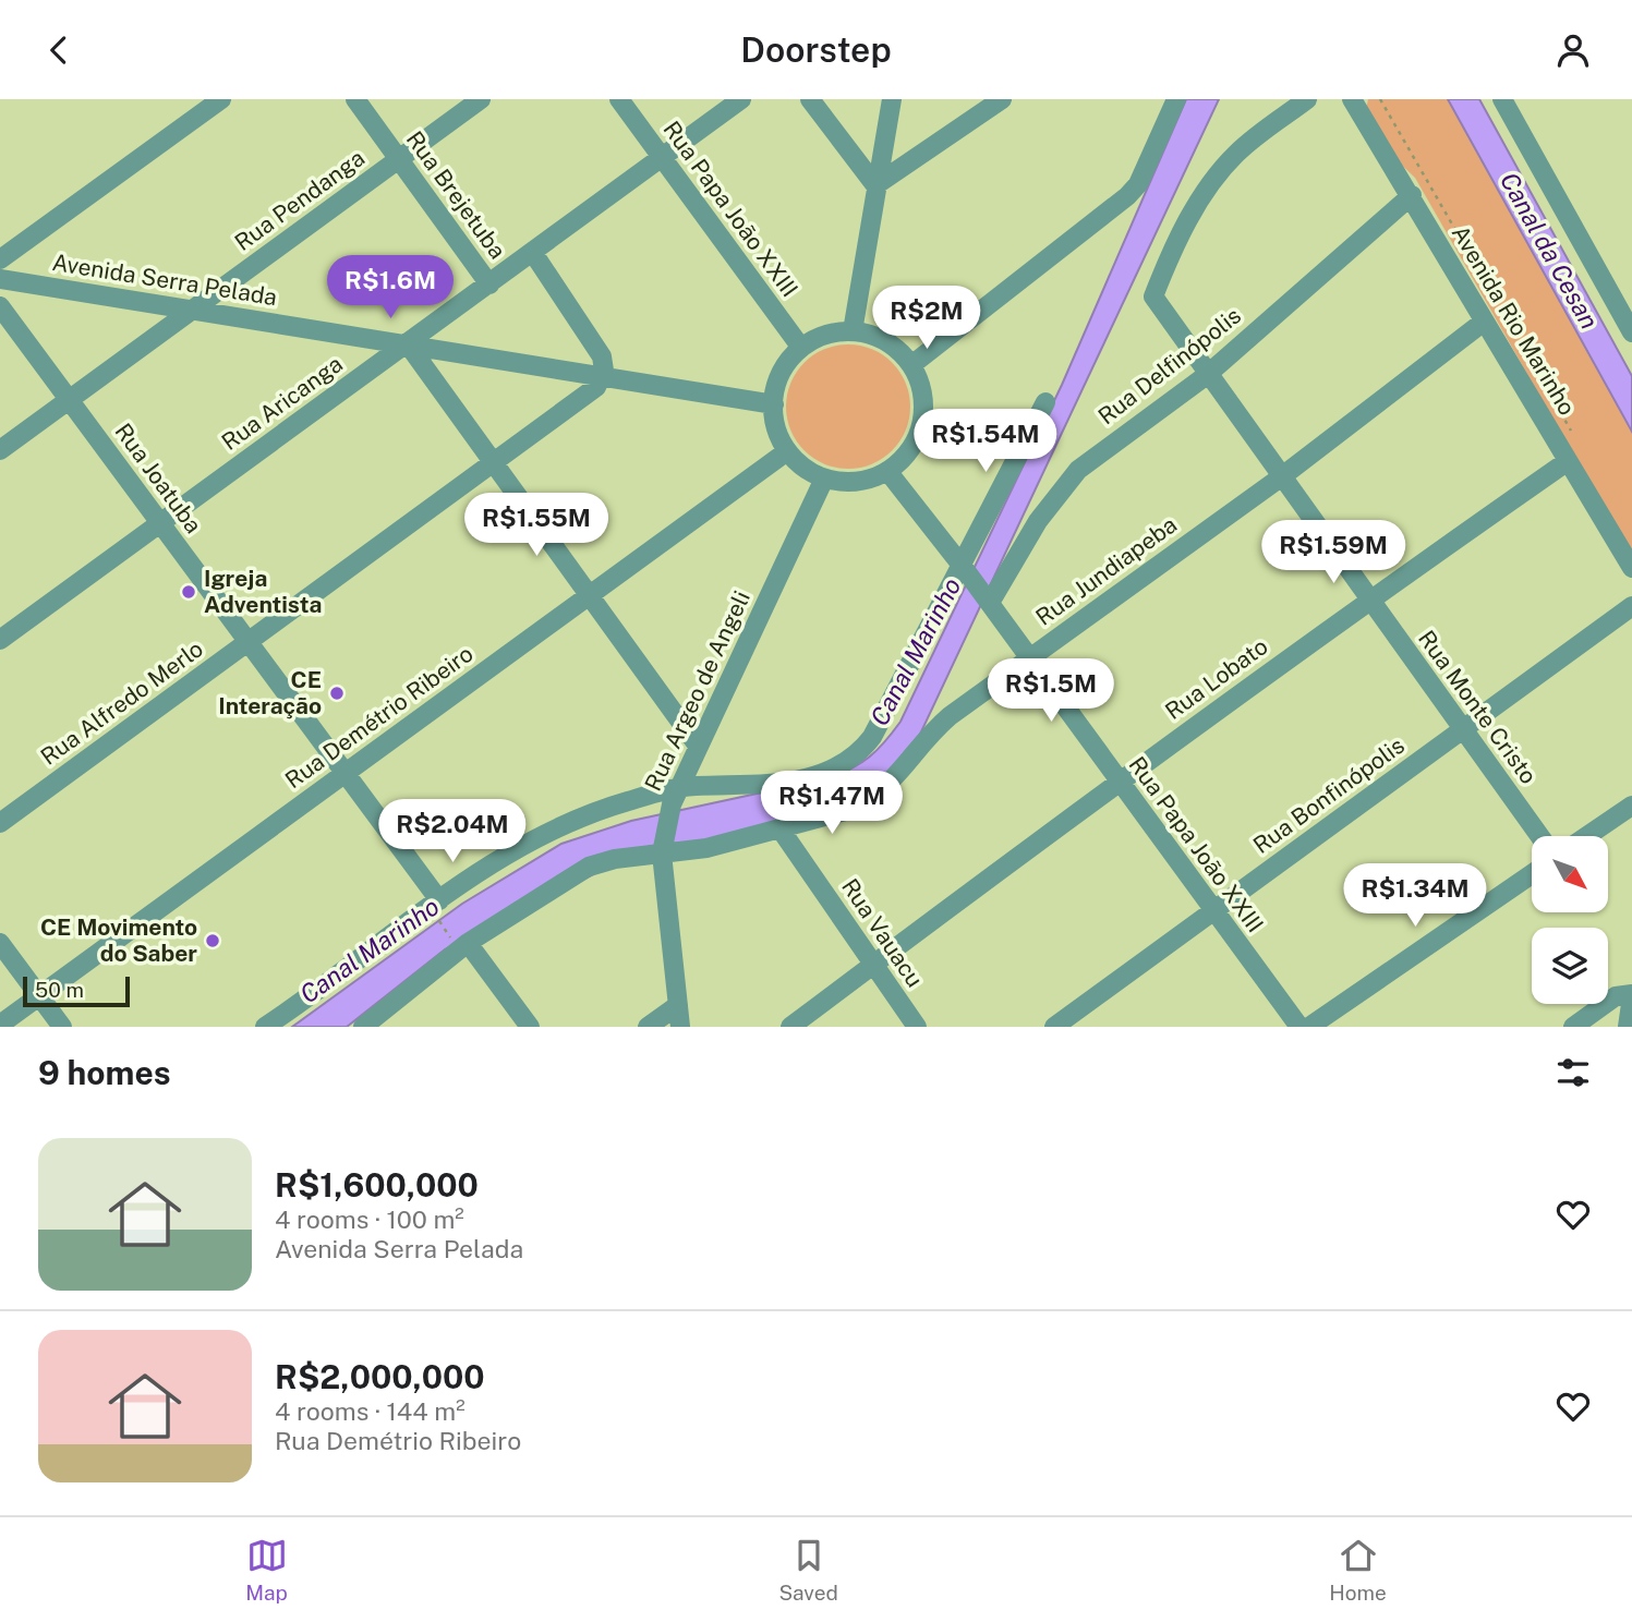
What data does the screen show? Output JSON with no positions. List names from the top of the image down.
{
  "streets": {
    "street": [
      "Rua Brejetuba",
      "Rua Pendanga",
      "Rua Papa João XXIII",
      "Avenida Serra Pelada",
      "Avenida Rio Marinho",
      "Rua Delfinópolis",
      "Rua Aricanga",
      "Rua Joatuba",
      "Rua Jundiapeba",
      "Rua Lobato",
      "Rua Argeo de Angeli",
      "Rua Alfredo Merlo",
      "Rua Monte Cristo",
      "Rua Demétrio Ribeiro",
      "Rua Bonfinópolis",
      "Rua Vauacu"
    ]
  },
  "crossings": [
    ["Rua Brejetuba", "Rua Pendanga"],
    ["Rua Brejetuba", "Rua Aricanga"],
    ["Rua Pendanga", "Avenida Serra Pelada"],
    ["Rua Pendanga", "Rua Joatuba"],
    ["Rua Papa João XXIII", "Avenida Serra Pelada"],
    ["Rua Papa João XXIII", "Rua Delfinópolis"],
    ["Rua Papa João XXIII", "Rua Aricanga"],
    ["Rua Papa João XXIII", "Rua Jundiapeba"],
    ["Rua Papa João XXIII", "Rua Lobato"],
    ["Rua Papa João XXIII", "Rua Argeo de Angeli"],
    ["Rua Papa João XXIII", "Rua Demétrio Ribeiro"],
    ["Rua Papa João XXIII", "Rua Bonfinópolis"],
    ["Avenida Serra Pelada", "Rua Aricanga"],
    ["Avenida Serra Pelada", "Rua Argeo de Angeli"],
    ["Avenida Serra Pelada", "Rua Alfredo Merlo"],
    ["Avenida Serra Pelada", "Rua Demétrio Ribeiro"],
    ["Avenida Rio Marinho", "Rua Delfinópolis"],
    ["Avenida Rio Marinho", "Rua Jundiapeba"],
    ["Avenida Rio Marinho", "Rua Lobato"],
    ["Rua Delfinópolis", "Rua Monte Cristo"],
    ["Rua Aricanga", "Rua Joatuba"],
    ["Rua Joatuba", "Rua Alfredo Merlo"],
    ["Rua Joatuba", "Rua Demétrio Ribeiro"],
    ["Rua Jundiapeba", "Rua Argeo de Angeli"],
    ["Rua Jundiapeba", "Rua Monte Cristo"],
    ["Rua Jundiapeba", "Rua Vauacu"],
    ["Rua Lobato", "Rua Monte Cristo"],
    ["Rua Lobato", "Rua Vauacu"],
    ["Rua Argeo de Angeli", "Rua Demétrio Ribeiro"],
    ["Rua Monte Cristo", "Rua Bonfinópolis"]
  ],
  "water": ["Canal da Cesan", "Canal Marinho"],
  "places": ["Igreja Adventista", "CE Interação", "CE Movimento do Saber"],
  "scale_bar": "50 m",
  "north": "bottom right",
  "page": {
    "header": "Doorstep",
    "price": [
      "R$1.6M",
      "R$2M",
      "R$1.54M",
      "R$1.55M",
      "R$1.59M",
      "R$1.5M",
      "R$1.47M",
      "R$2.04M",
      "R$1.34M"
    ],
    "scale": "50 m",
    "heading": "9 homes",
    "list": [
      {
        "name": "R$1,600,000",
        "note": "4 rooms · 100 m² · Avenida Serra Pelada"
      },
      {
        "name": "R$2,000,000",
        "note": "4 rooms · 144 m² · Rua Demétrio Ribeiro"
      }
    ],
    "tabs": ["Map", "Saved", "Home"]
  }
}
